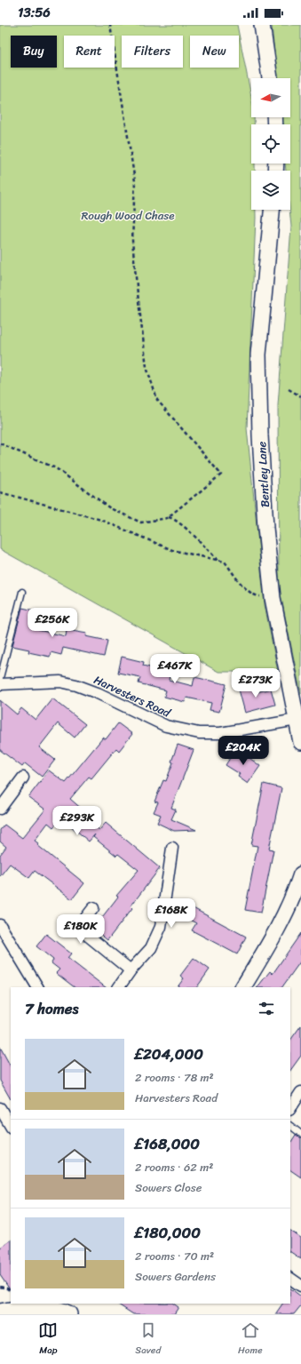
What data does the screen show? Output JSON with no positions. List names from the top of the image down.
{
  "streets": {
    "street": ["Bentley Lane", "Harvesters Road"]
  },
  "crossings": [
    ["Bentley Lane", "Harvesters Road"]
  ],
  "parks": ["Rough Wood Chase"],
  "north": "left",
  "page": {
    "status": "13:56",
    "chip": [
      "Buy",
      "Rent",
      "Filters",
      "New"
    ],
    "price": [
      "£256K",
      "£467K",
      "£273K",
      "£204K",
      "£293K",
      "£168K",
      "£180K"
    ],
    "heading": "7 homes",
    "list": [
      {
        "name": "£204,000",
        "note": "2 rooms · 78 m² · Harvesters Road"
      },
      {
        "name": "£168,000",
        "note": "2 rooms · 62 m² · Sowers Close"
      },
      {
        "name": "£180,000",
        "note": "2 rooms · 70 m² · Sowers Gardens"
      }
    ],
    "tabs": ["Map", "Saved", "Home"]
  }
}
